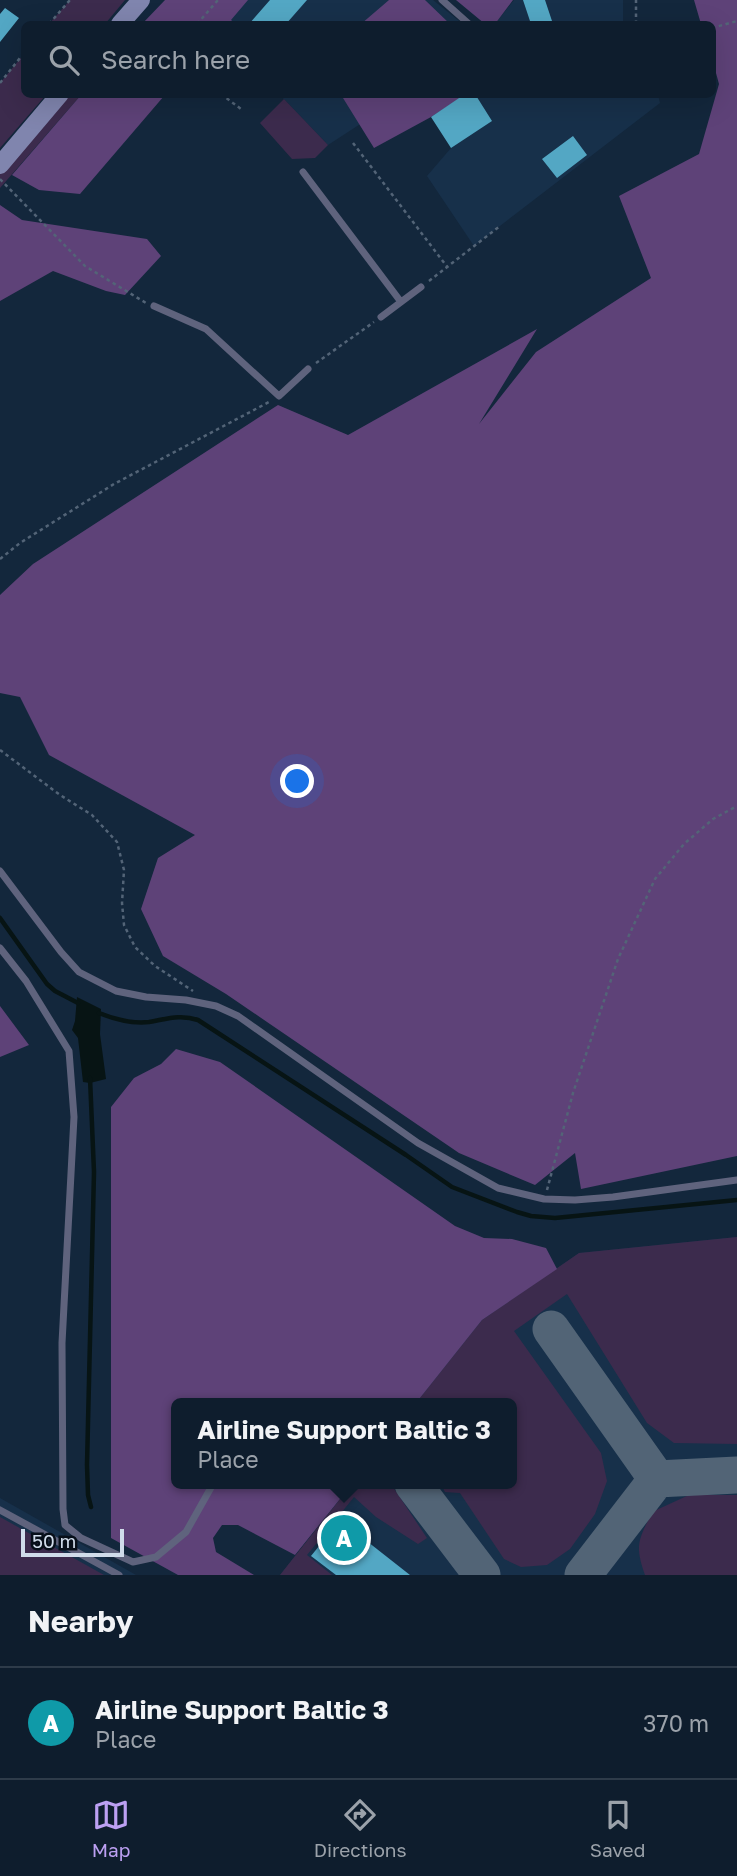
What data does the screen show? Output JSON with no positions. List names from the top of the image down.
{
  "scale_bar": "50 m",
  "page": {
    "search": "Search here",
    "popup": ["Airline Support Baltic 3", "Place"],
    "pins": "A",
    "scale": "50 m",
    "heading": "Nearby",
    "list": [
      {
        "mark": "A",
        "name": "Airline Support Baltic 3",
        "note": "Place",
        "value": "370 m"
      }
    ],
    "nav": ["Map", "Directions", "Saved"]
  }
}
